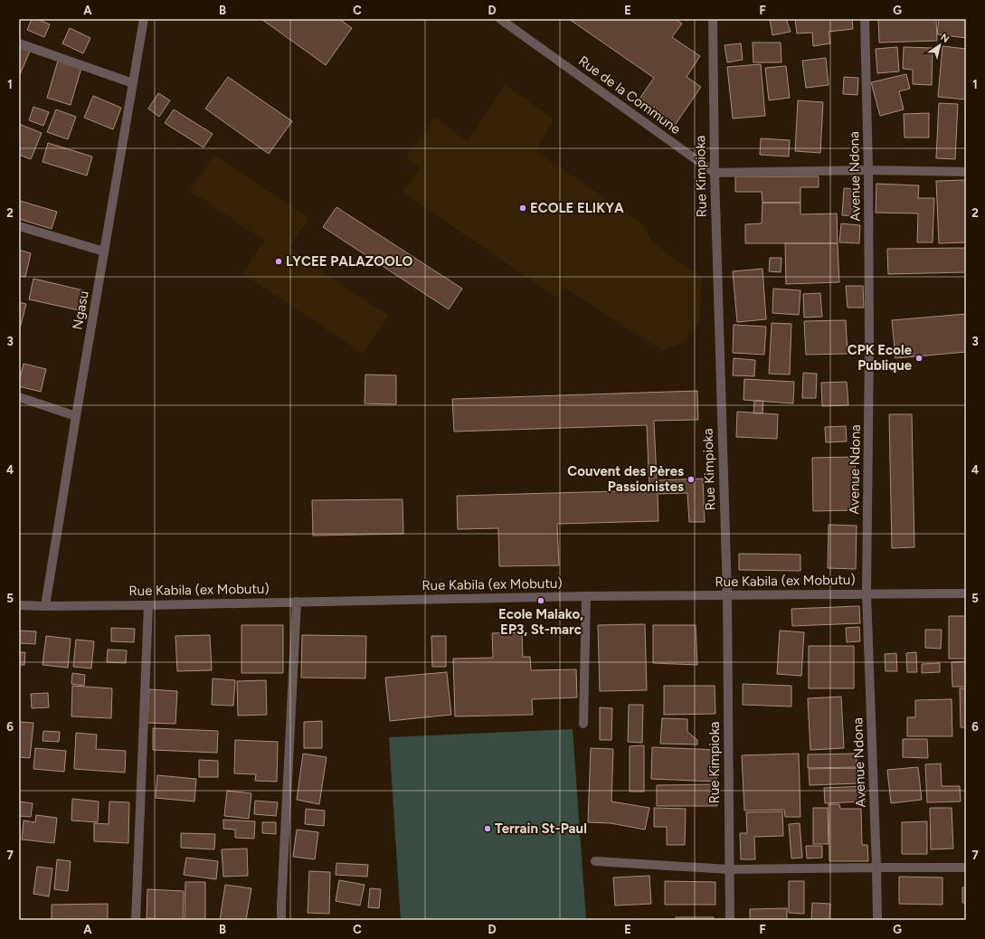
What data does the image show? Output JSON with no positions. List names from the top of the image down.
{
  "streets": {
    "street": [
      "Rue de la Commune",
      "Rue Kimpioka",
      "Avenue Ndona",
      "Ngasu",
      "Rue Kabila (ex Mobutu)"
    ]
  },
  "crossings": [
    ["Rue de la Commune", "Rue Kimpioka"],
    ["Rue Kimpioka", "Rue Kabila (ex Mobutu)"],
    ["Avenue Ndona", "Rue Kabila (ex Mobutu)"],
    ["Ngasu", "Rue Kabila (ex Mobutu)"]
  ],
  "places": [
    "ECOLE ELIKYA",
    "LYCEE PALAZOOLO",
    "CPK Ecole Publique",
    "Couvent des Pères Passionistes",
    "Ecole Malako, EP3, St-marc",
    "Terrain St-Paul"
  ],
  "north": "top right",
  "grid": {
    "columns": [
      "A",
      "B",
      "C",
      "D",
      "E",
      "F",
      "G"
    ],
    "rows": [
      "1",
      "2",
      "3",
      "4",
      "5",
      "6",
      "7"
    ]
  }
}
